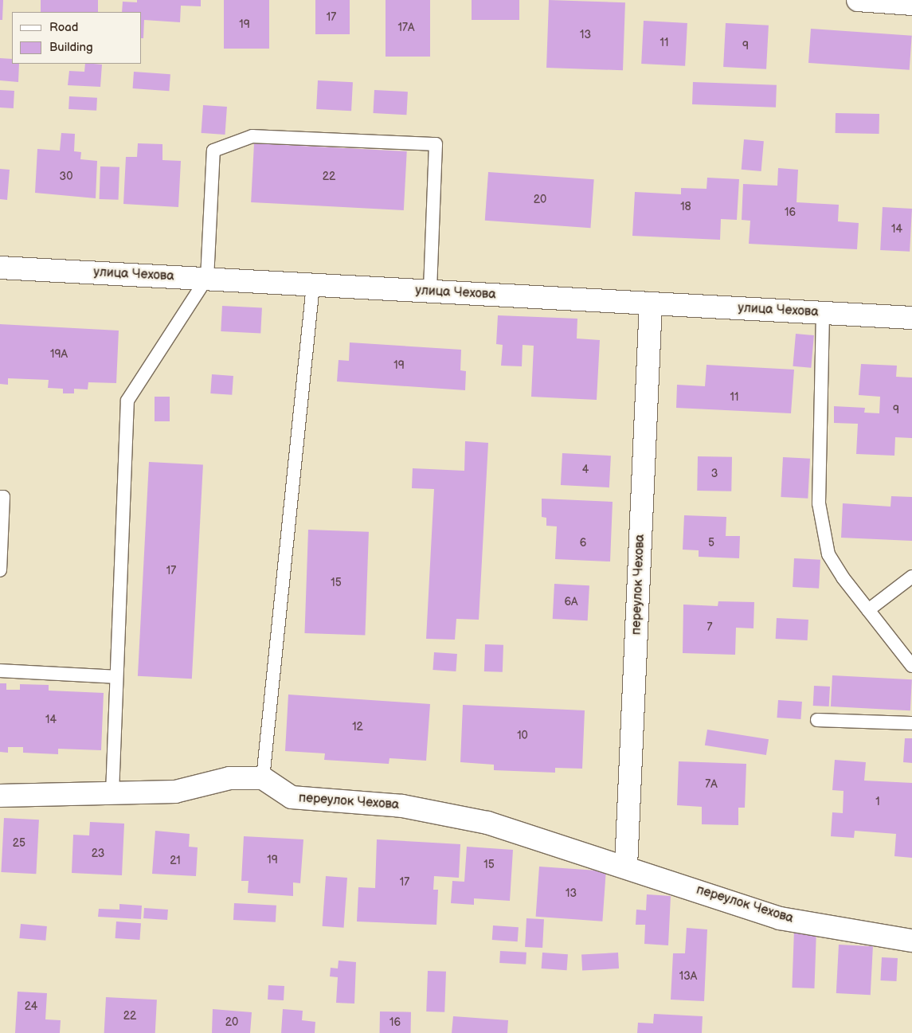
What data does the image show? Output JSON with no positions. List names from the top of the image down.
{
  "streets": {
    "street": ["улица Чехова", "переулок Чехова"]
  },
  "crossings": [
    ["улица Чехова", "переулок Чехова"]
  ],
  "house_numbers": [
    "17",
    "19",
    "17А",
    "13",
    "11",
    "9",
    "30",
    "22",
    "20",
    "18",
    "16",
    "14",
    "19А",
    "19",
    "11",
    "9",
    "4",
    "3",
    "6",
    "5",
    "17",
    "15",
    "6А",
    "7",
    "14",
    "12",
    "10",
    "7А",
    "1",
    "25",
    "23",
    "19",
    "21",
    "15",
    "17",
    "13",
    "13А",
    "24",
    "22",
    "20",
    "16"
  ],
  "legend": ["Road", "Building"]
}
